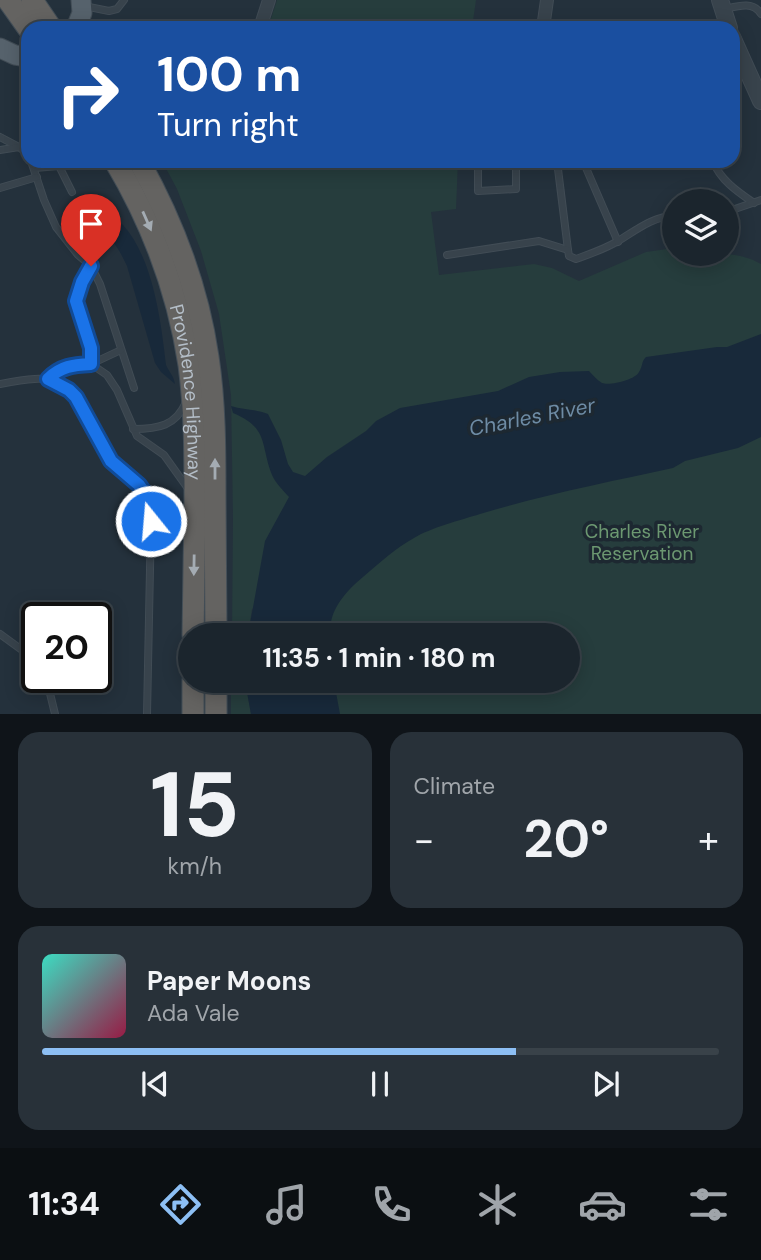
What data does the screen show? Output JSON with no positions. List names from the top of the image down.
{
  "streets": {
    "highway": ["Providence Highway"]
  },
  "water": ["Charles River"],
  "parks": ["Charles River Reservation"],
  "page": {
    "turn": ["100 m", "Turn right"],
    "limit": "20",
    "trip": "11:35 · 1 min · 180 m",
    "tile": [
      ["15", "km/h"],
      "Climate"
    ],
    "heat": ["−", "20°", "+"],
    "song": ["Paper Moons", "Ada Vale"],
    "tabs": "11:34"
  }
}
